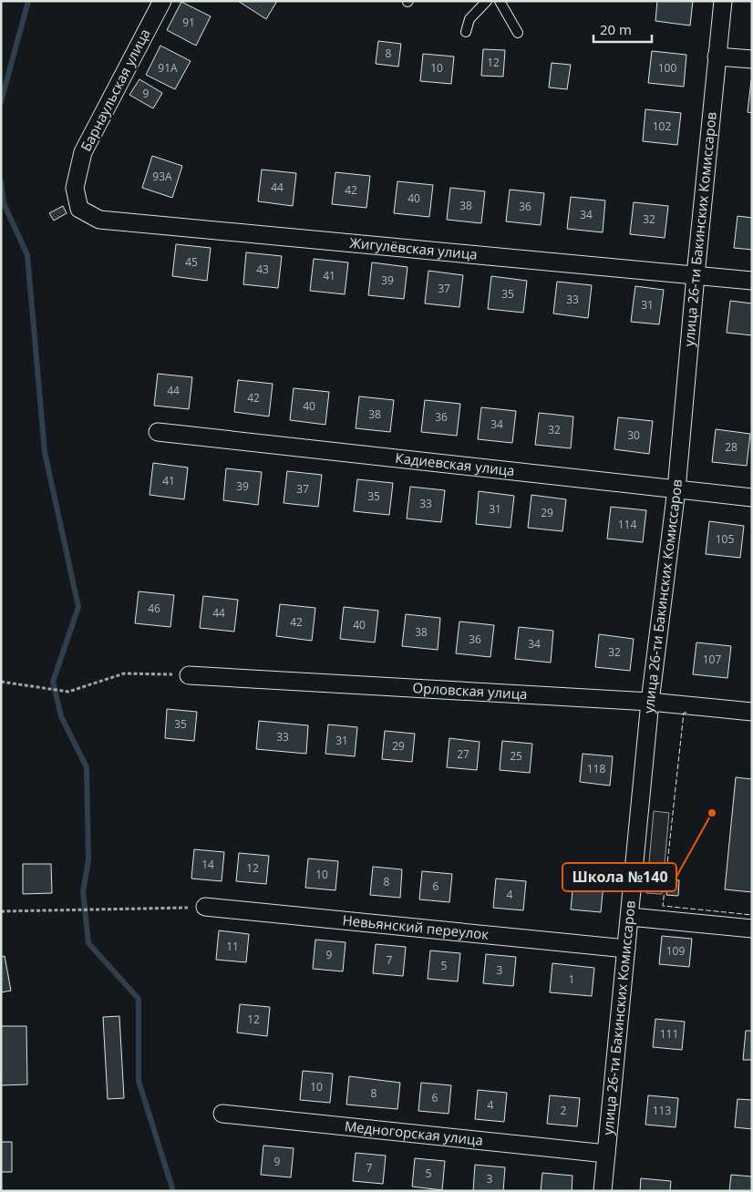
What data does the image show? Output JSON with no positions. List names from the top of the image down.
{
  "streets": {
    "street": [
      "Барнаульская улица",
      "улица 26-ти Бакинских Комиссаров",
      "Жигулёвская улица",
      "Кадиевская улица",
      "Орловская улица",
      "Невьянский переулок",
      "Медногорская улица"
    ]
  },
  "crossings": [
    ["Барнаульская улица", "Жигулёвская улица"],
    ["улица 26-ти Бакинских Комиссаров", "Жигулёвская улица"],
    ["улица 26-ти Бакинских Комиссаров", "Кадиевская улица"],
    ["улица 26-ти Бакинских Комиссаров", "Орловская улица"],
    ["улица 26-ти Бакинских Комиссаров", "Невьянский переулок"],
    ["улица 26-ти Бакинских Комиссаров", "Медногорская улица"]
  ],
  "places": ["Школа №140"],
  "house_numbers": [
    "91",
    "8",
    "12",
    "91А",
    "10",
    "100",
    "9",
    "102",
    "93А",
    "44",
    "42",
    "40",
    "38",
    "36",
    "34",
    "32",
    "45",
    "43",
    "41",
    "39",
    "37",
    "35",
    "33",
    "31",
    "44",
    "42",
    "40",
    "38",
    "36",
    "34",
    "32",
    "30",
    "28",
    "41",
    "39",
    "37",
    "35",
    "33",
    "31",
    "29",
    "114",
    "105",
    "46",
    "44",
    "42",
    "40",
    "38",
    "36",
    "34",
    "32",
    "107",
    "35",
    "33",
    "31",
    "29",
    "27",
    "25",
    "118",
    "14",
    "12",
    "10",
    "8",
    "6",
    "4",
    "11",
    "109",
    "9",
    "7",
    "5",
    "3",
    "1",
    "12",
    "111",
    "10",
    "8",
    "6",
    "4",
    "2",
    "113",
    "9",
    "7",
    "5",
    "3"
  ],
  "scale_bar": "20 m"
}
